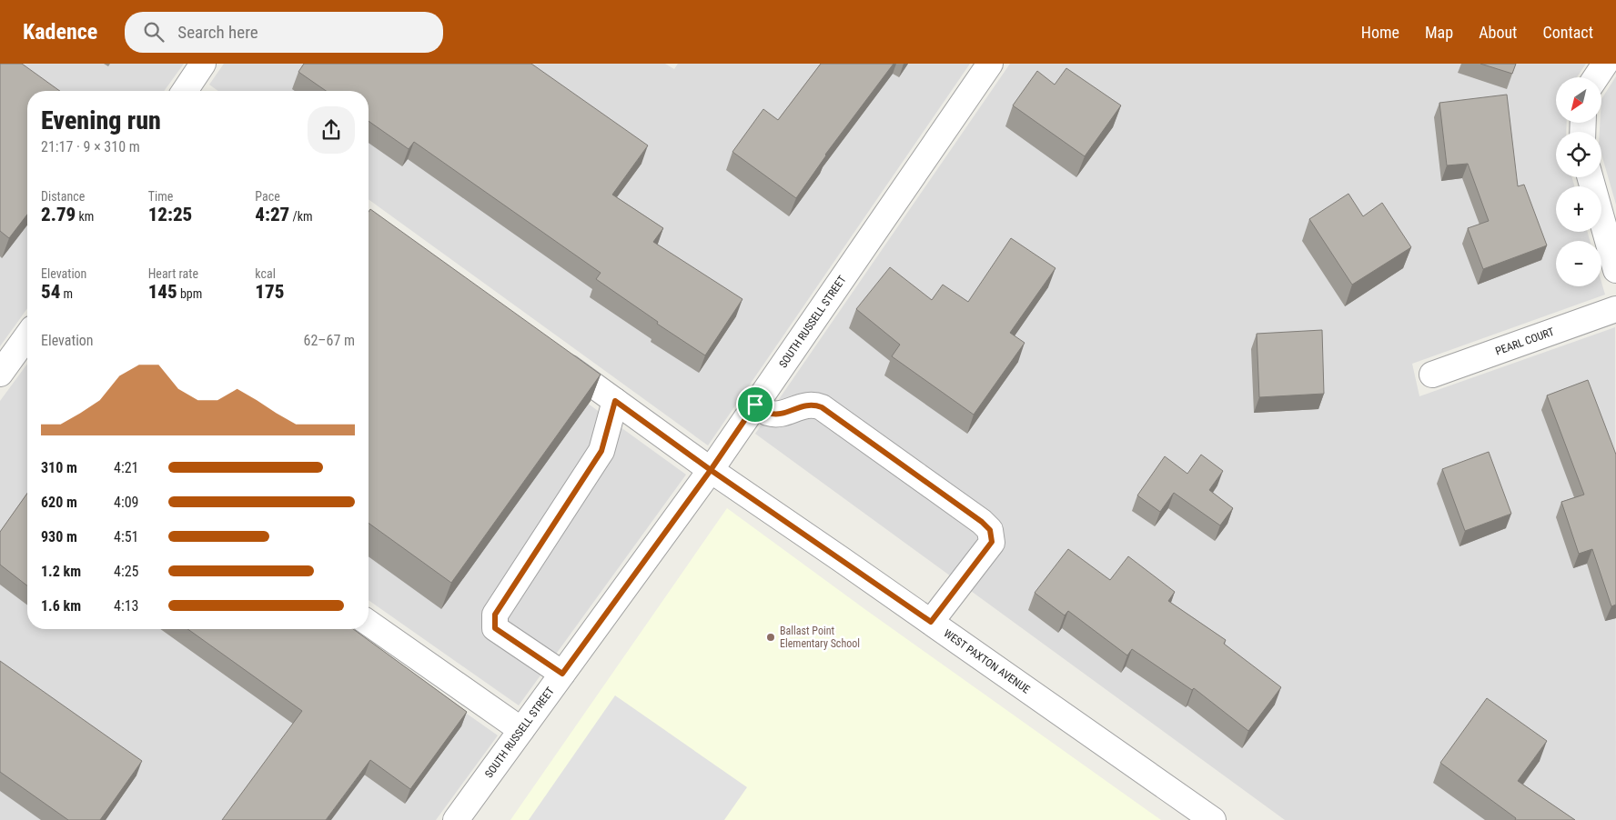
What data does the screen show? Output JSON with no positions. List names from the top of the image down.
{
  "streets": {
    "street": ["SOUTH RUSSELL STREET", "PEARL COURT", "WEST PAXTON AVENUE"]
  },
  "crossings": [
    ["SOUTH RUSSELL STREET", "WEST PAXTON AVENUE"]
  ],
  "places": ["Ballast Point Elementary School"],
  "north": "bottom left",
  "page": {
    "header": "Kadence",
    "search": "Search here",
    "nav": [
      "Home",
      "Map",
      "About",
      "Contact"
    ],
    "map_buttons": ["+", "−"],
    "heading": ["Evening run", "21:17 · 9 × 310 m"],
    "stats": [
      ["Distance", "2.79 km"],
      ["Time", "12:25"],
      ["Pace", "4:27 /km"],
      ["Elevation", "54 m"],
      ["Heart rate", "145 bpm"],
      ["kcal", "175"]
    ],
    "chart": ["Elevation", "62–67 m"],
    "list": [
      {
        "name": "310 m",
        "note": "4:21"
      },
      {
        "name": "620 m",
        "note": "4:09"
      },
      {
        "name": "930 m",
        "note": "4:51"
      },
      {
        "name": "1.2 km",
        "note": "4:25"
      },
      {
        "name": "1.6 km",
        "note": "4:13"
      }
    ]
  }
}
